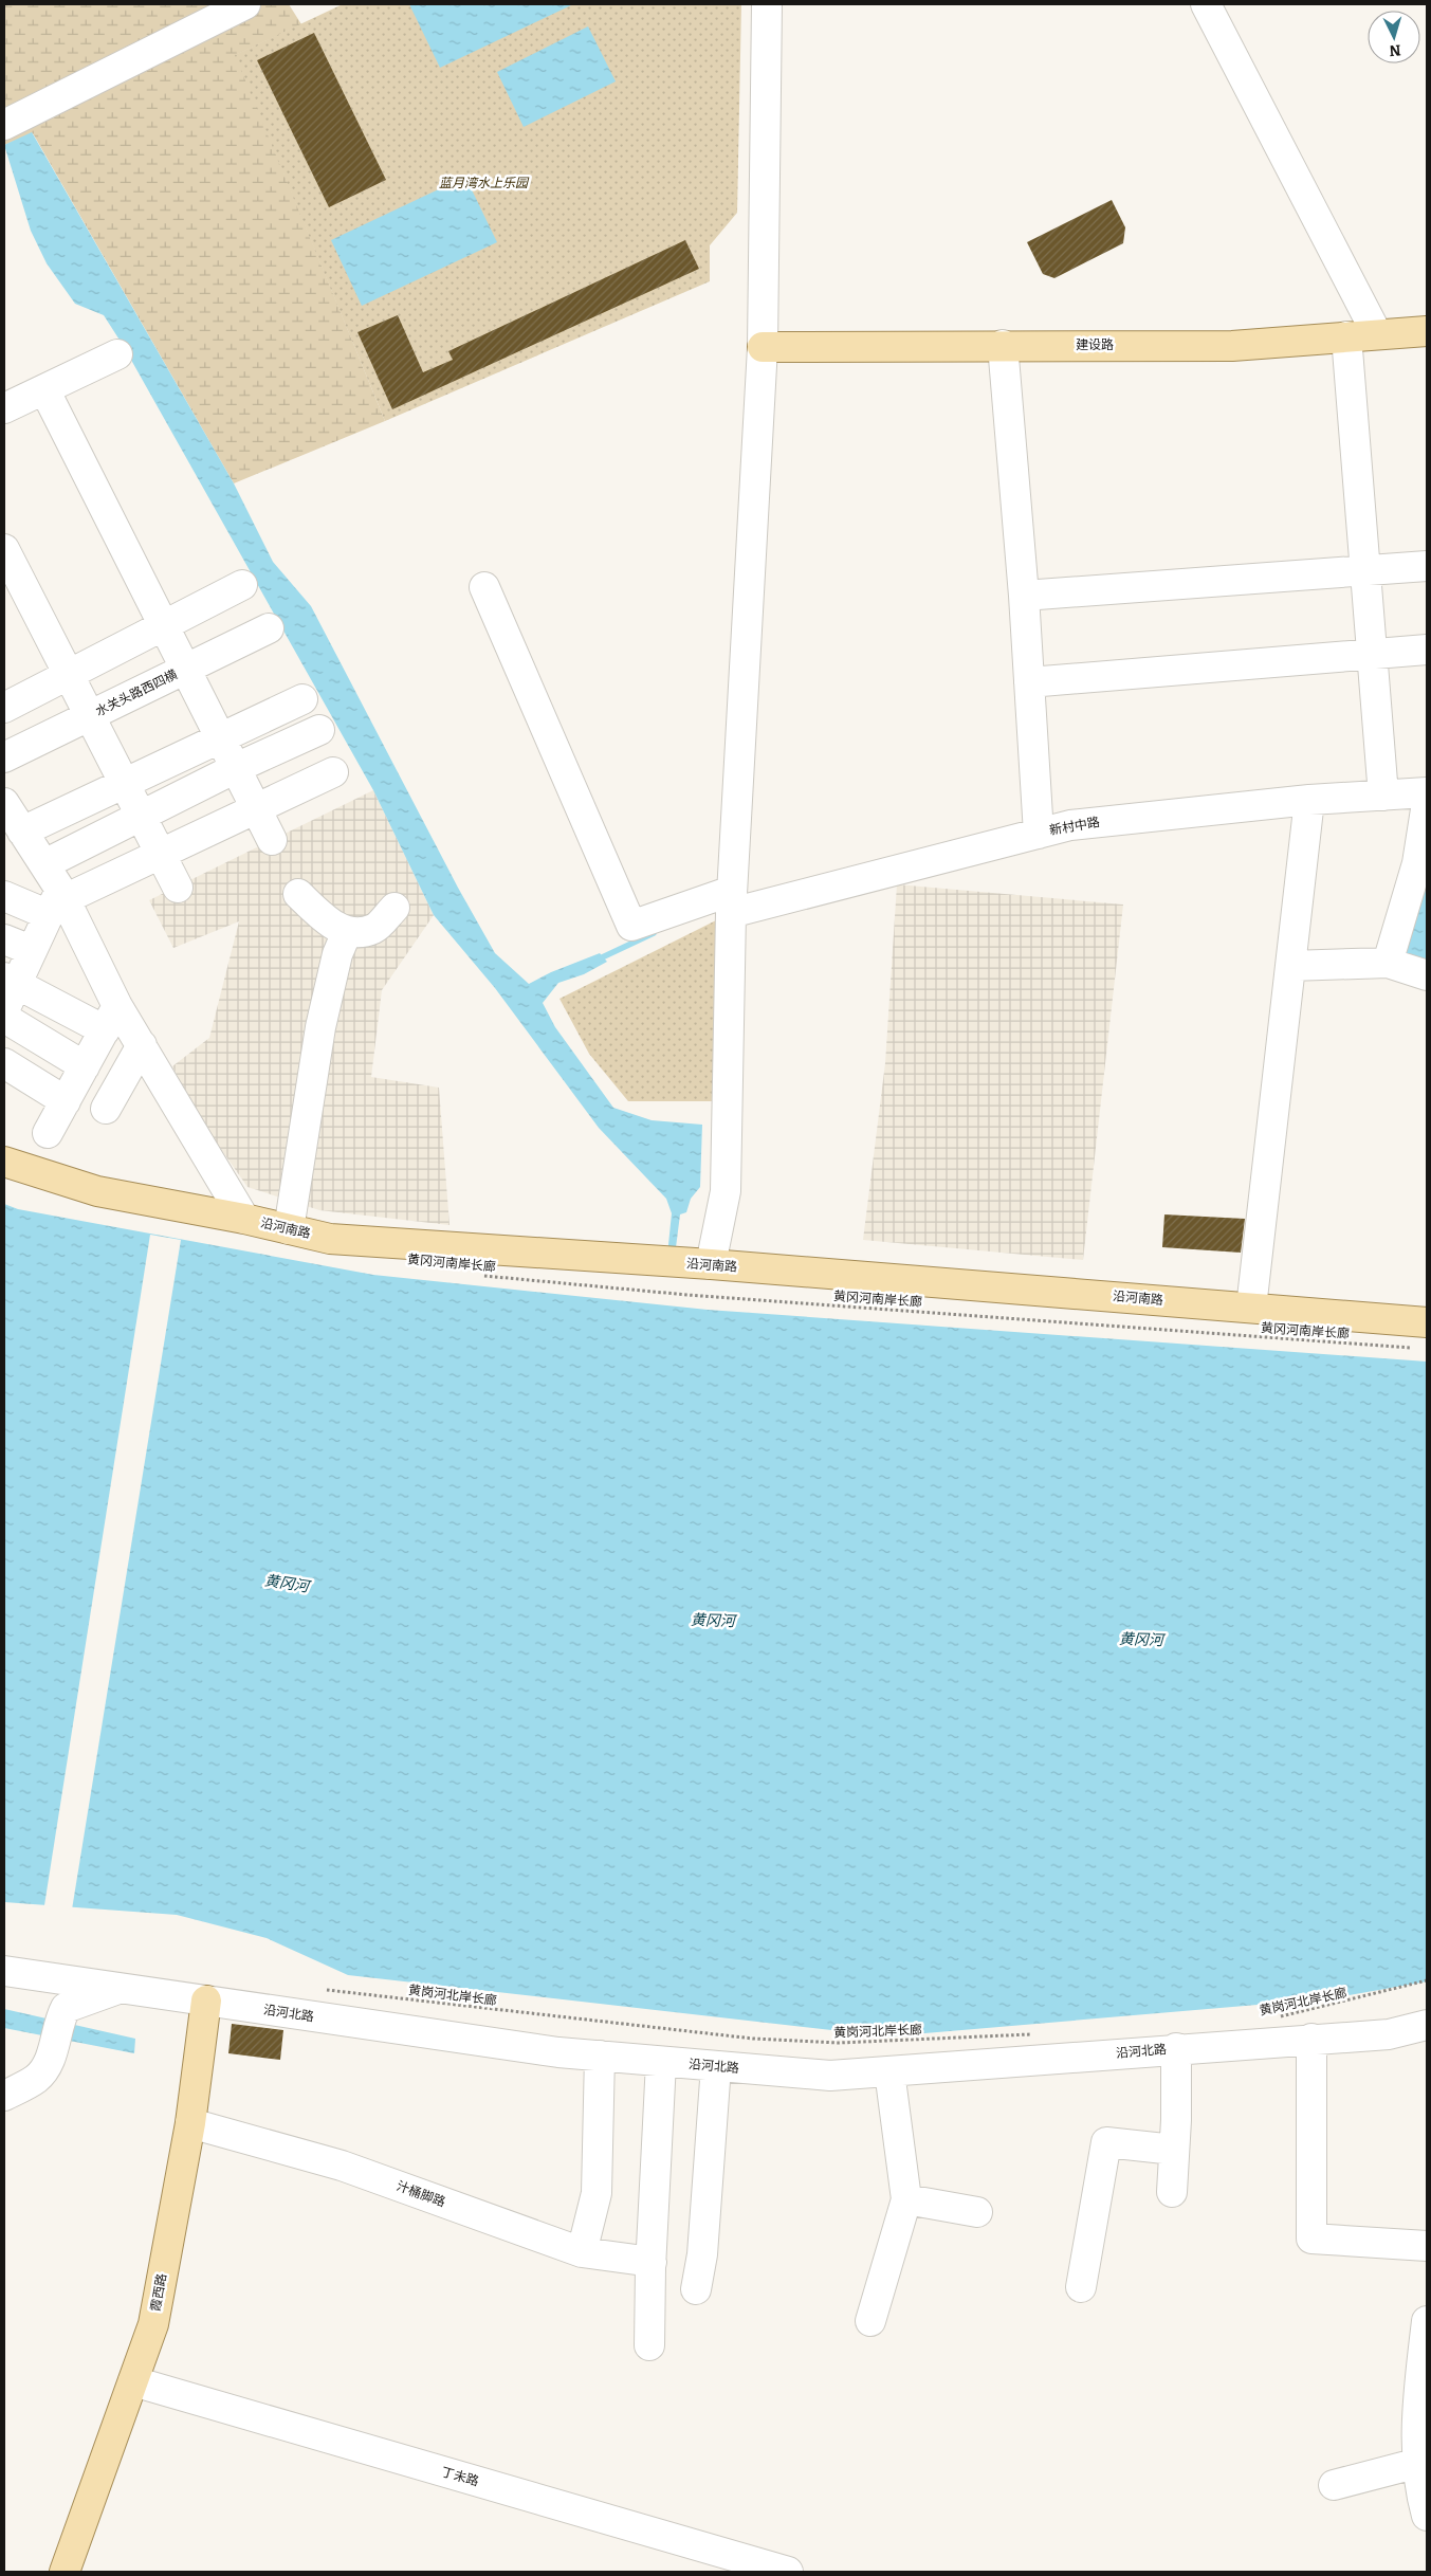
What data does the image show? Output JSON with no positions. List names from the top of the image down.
{
  "streets": {
    "main road": ["建设路", "沿河南路", "霞西路"],
    "street": [
      "水关头路西四横",
      "新村中路",
      "沿河北路",
      "汁桶脚路",
      "丁未路"
    ],
    "path": ["黄冈河南岸长廊", "黄岗河北岸长廊"]
  },
  "crossings": [
    ["沿河南路", "黄冈河南岸长廊"],
    ["沿河北路", "霞西路"],
    ["汁桶脚路", "霞西路"],
    ["霞西路", "丁未路"]
  ],
  "water": ["黄冈河"],
  "parks": ["蓝月湾水上乐园"],
  "north": "bottom"
}
